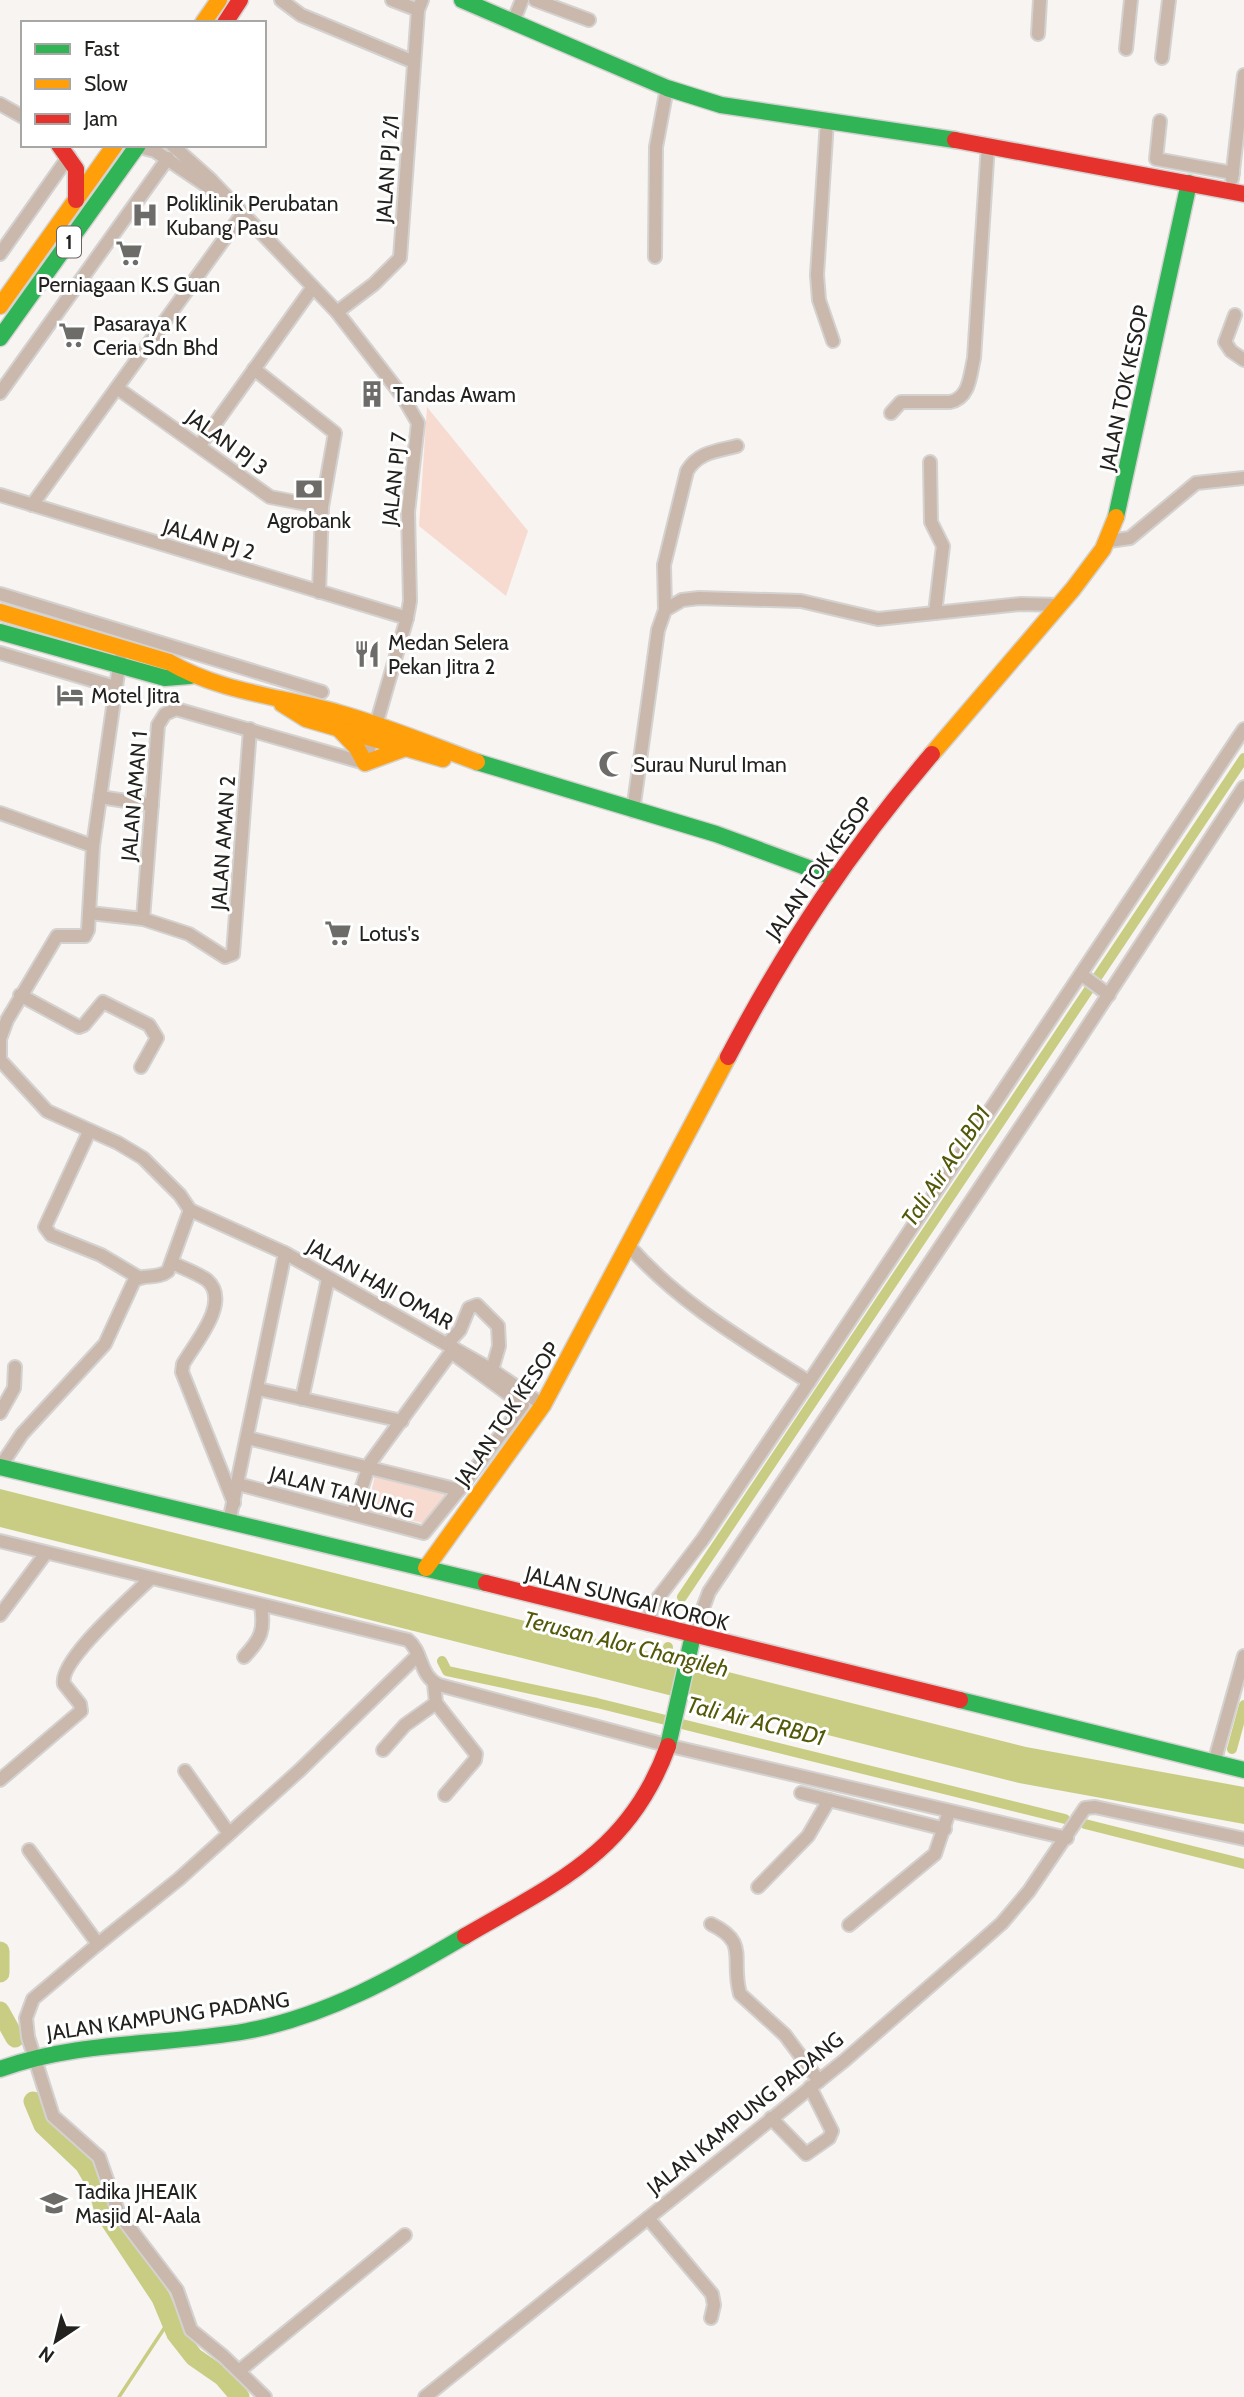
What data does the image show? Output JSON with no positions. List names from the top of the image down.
{
  "streets": {
    "main road": [
      "1",
      "JALAN TOK KESOP",
      "JALAN SUNGAI KOROK",
      "JALAN KAMPUNG PADANG"
    ],
    "street": [
      "JALAN PJ 2/1",
      "JALAN PJ 3",
      "JALAN PJ 7",
      "JALAN PJ 2",
      "JALAN AMAN 1",
      "JALAN AMAN 2",
      "JALAN HAJI OMAR",
      "JALAN TANJUNG"
    ]
  },
  "crossings": [
    ["JALAN PJ 2/1", "JALAN PJ 7"],
    ["JALAN TOK KESOP", "JALAN HAJI OMAR"],
    ["JALAN TOK KESOP", "JALAN SUNGAI KOROK"],
    ["JALAN PJ 7", "JALAN PJ 2"],
    ["JALAN PJ 7", "JALAN AMAN 1"],
    ["JALAN AMAN 1", "JALAN AMAN 2"],
    ["JALAN SUNGAI KOROK", "JALAN KAMPUNG PADANG"]
  ],
  "water": ["Tali Air ACLBD1", "Terusan Alor Changileh", "Tali Air ACRBD1"],
  "places": {
    "hospital": ["Poliklinik Perubatan Kubang Pasu"],
    "supermarket": ["Perniagaan K.S Guan", "Pasaraya K Ceria Sdn Bhd", "Lotus's"],
    "building": ["Tandas Awam"],
    "bank": ["Agrobank"],
    "restaurant": ["Medan Selera Pekan Jitra 2"],
    "hotel": ["Motel Jitra"],
    "mosque": ["Surau Nurul Iman"],
    "school or university": ["Tadika JHEAIK Masjid Al-Aala"]
  },
  "legend": ["Fast", "Slow", "Jam"],
  "north": "bottom left"
}
